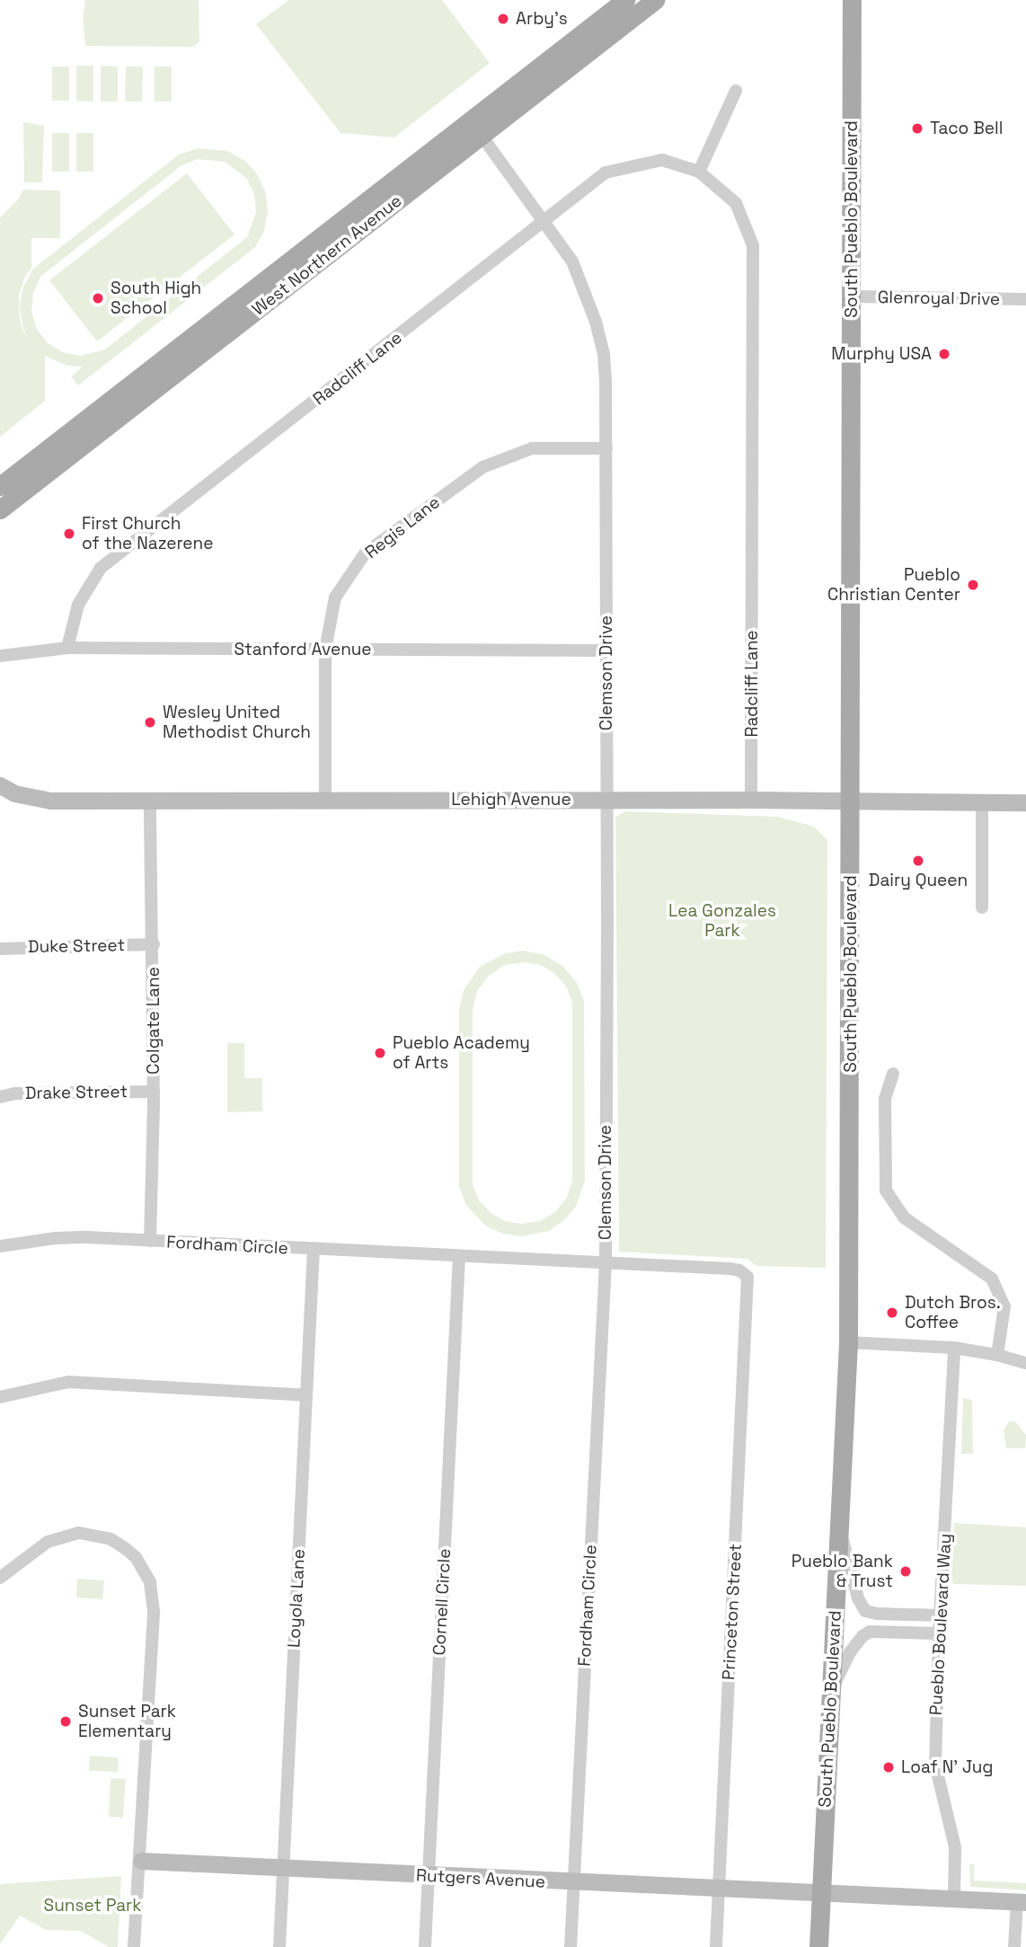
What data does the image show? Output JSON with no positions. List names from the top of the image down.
{
  "streets": {
    "main road": ["South Pueblo Boulevard", "West Northern Avenue"],
    "street": [
      "Glenroyal Drive",
      "Radcliff Lane",
      "Regis Lane",
      "Stanford Avenue",
      "Clemson Drive",
      "Lehigh Avenue",
      "Duke Street",
      "Colgate Lane",
      "Drake Street",
      "Fordham Circle",
      "Loyola Lane",
      "Cornell Circle",
      "Princeton Street",
      "Pueblo Boulevard Way",
      "Rutgers Avenue"
    ]
  },
  "crossings": [
    ["South Pueblo Boulevard", "Glenroyal Drive"],
    ["South Pueblo Boulevard", "Lehigh Avenue"],
    ["South Pueblo Boulevard", "Rutgers Avenue"],
    ["West Northern Avenue", "Clemson Drive"],
    ["Radcliff Lane", "Stanford Avenue"],
    ["Radcliff Lane", "Clemson Drive"],
    ["Radcliff Lane", "Lehigh Avenue"],
    ["Regis Lane", "Stanford Avenue"],
    ["Regis Lane", "Clemson Drive"],
    ["Regis Lane", "Lehigh Avenue"],
    ["Stanford Avenue", "Clemson Drive"],
    ["Clemson Drive", "Lehigh Avenue"],
    ["Clemson Drive", "Fordham Circle"],
    ["Lehigh Avenue", "Colgate Lane"],
    ["Duke Street", "Colgate Lane"],
    ["Colgate Lane", "Drake Street"],
    ["Colgate Lane", "Fordham Circle"],
    ["Fordham Circle", "Loyola Lane"],
    ["Fordham Circle", "Cornell Circle"],
    ["Fordham Circle", "Princeton Street"],
    ["Fordham Circle", "Rutgers Avenue"],
    ["Loyola Lane", "Rutgers Avenue"],
    ["Cornell Circle", "Rutgers Avenue"],
    ["Princeton Street", "Rutgers Avenue"],
    ["Pueblo Boulevard Way", "Rutgers Avenue"]
  ],
  "parks": ["Lea Gonzales Park", "Sunset Park"],
  "places": [
    "Arby's",
    "Taco Bell",
    "South High School",
    "Murphy USA",
    "First Church of the Nazerene",
    "Pueblo Christian Center",
    "Wesley United Methodist Church",
    "Dairy Queen",
    "Pueblo Academy of Arts",
    "Dutch Bros. Coffee",
    "Pueblo Bank & Trust",
    "Sunset Park Elementary",
    "Loaf N' Jug"
  ]
}
